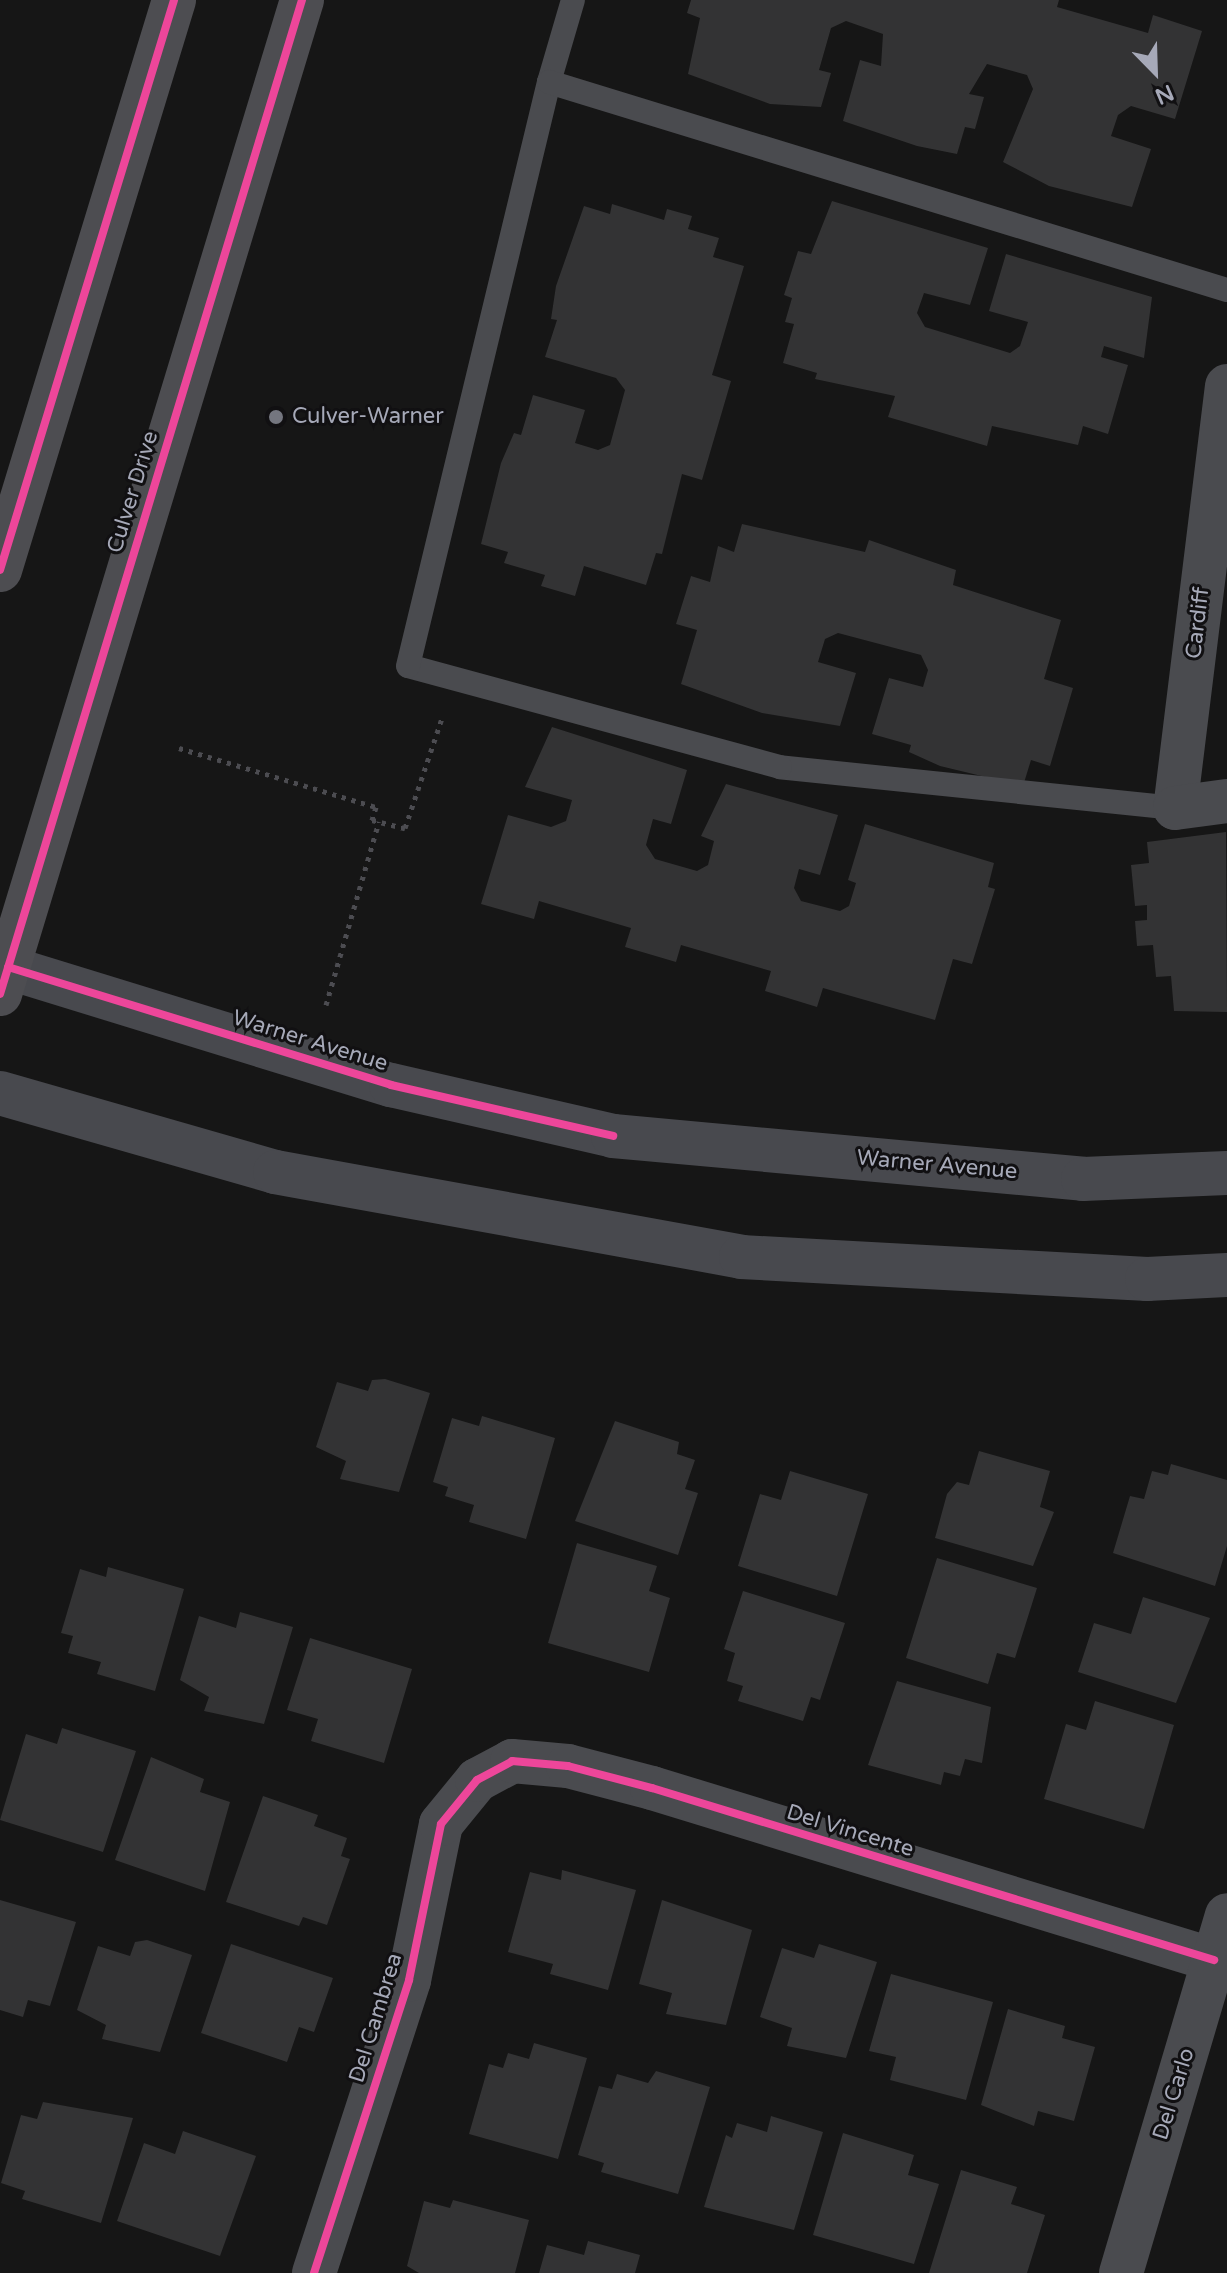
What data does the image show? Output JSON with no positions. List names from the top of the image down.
{
  "streets": {
    "main road": ["Culver Drive"],
    "street": [
      "Cardiff",
      "Warner Avenue",
      "Del Vincente",
      "Del Cambrea",
      "Del Carlo"
    ]
  },
  "crossings": [
    ["Culver Drive", "Warner Avenue"],
    ["Del Vincente", "Del Cambrea"],
    ["Del Vincente", "Del Carlo"]
  ],
  "places": ["Culver-Warner"],
  "north": "bottom right"
}
